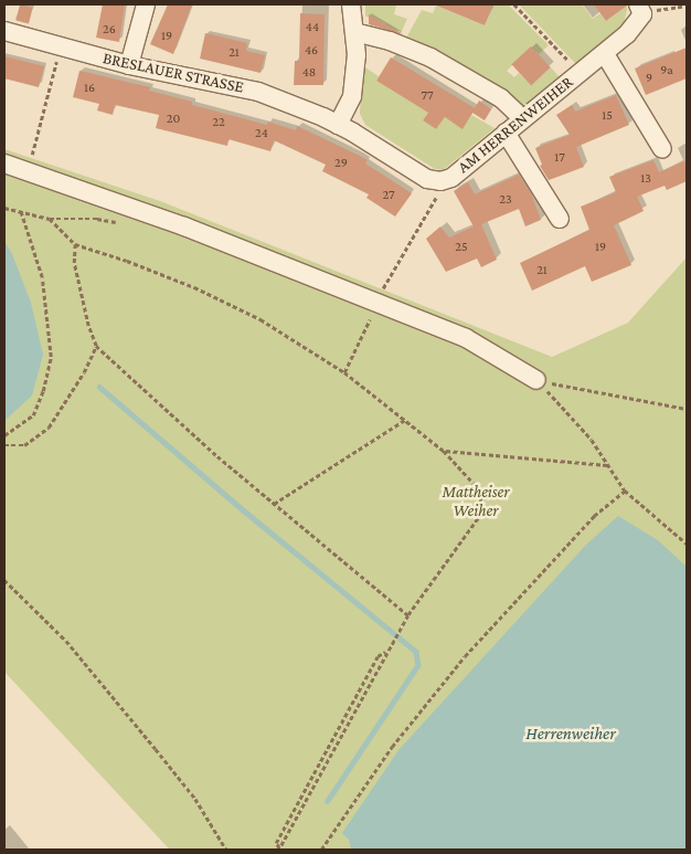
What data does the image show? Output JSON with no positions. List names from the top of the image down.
{
  "streets": {
    "street": ["BRESLAUER STRASSE", "AM HERRENWEIHER"]
  },
  "crossings": [
    ["BRESLAUER STRASSE", "AM HERRENWEIHER"]
  ],
  "water": ["Herrenweiher"],
  "parks": ["Mattheiser Weiher"],
  "house_numbers": [
    "44",
    "26",
    "19",
    "46",
    "21",
    "9a",
    "48",
    "9",
    "16",
    "77",
    "15",
    "20",
    "22",
    "24",
    "17",
    "29",
    "13",
    "27",
    "23",
    "25",
    "19",
    "21"
  ]
}
